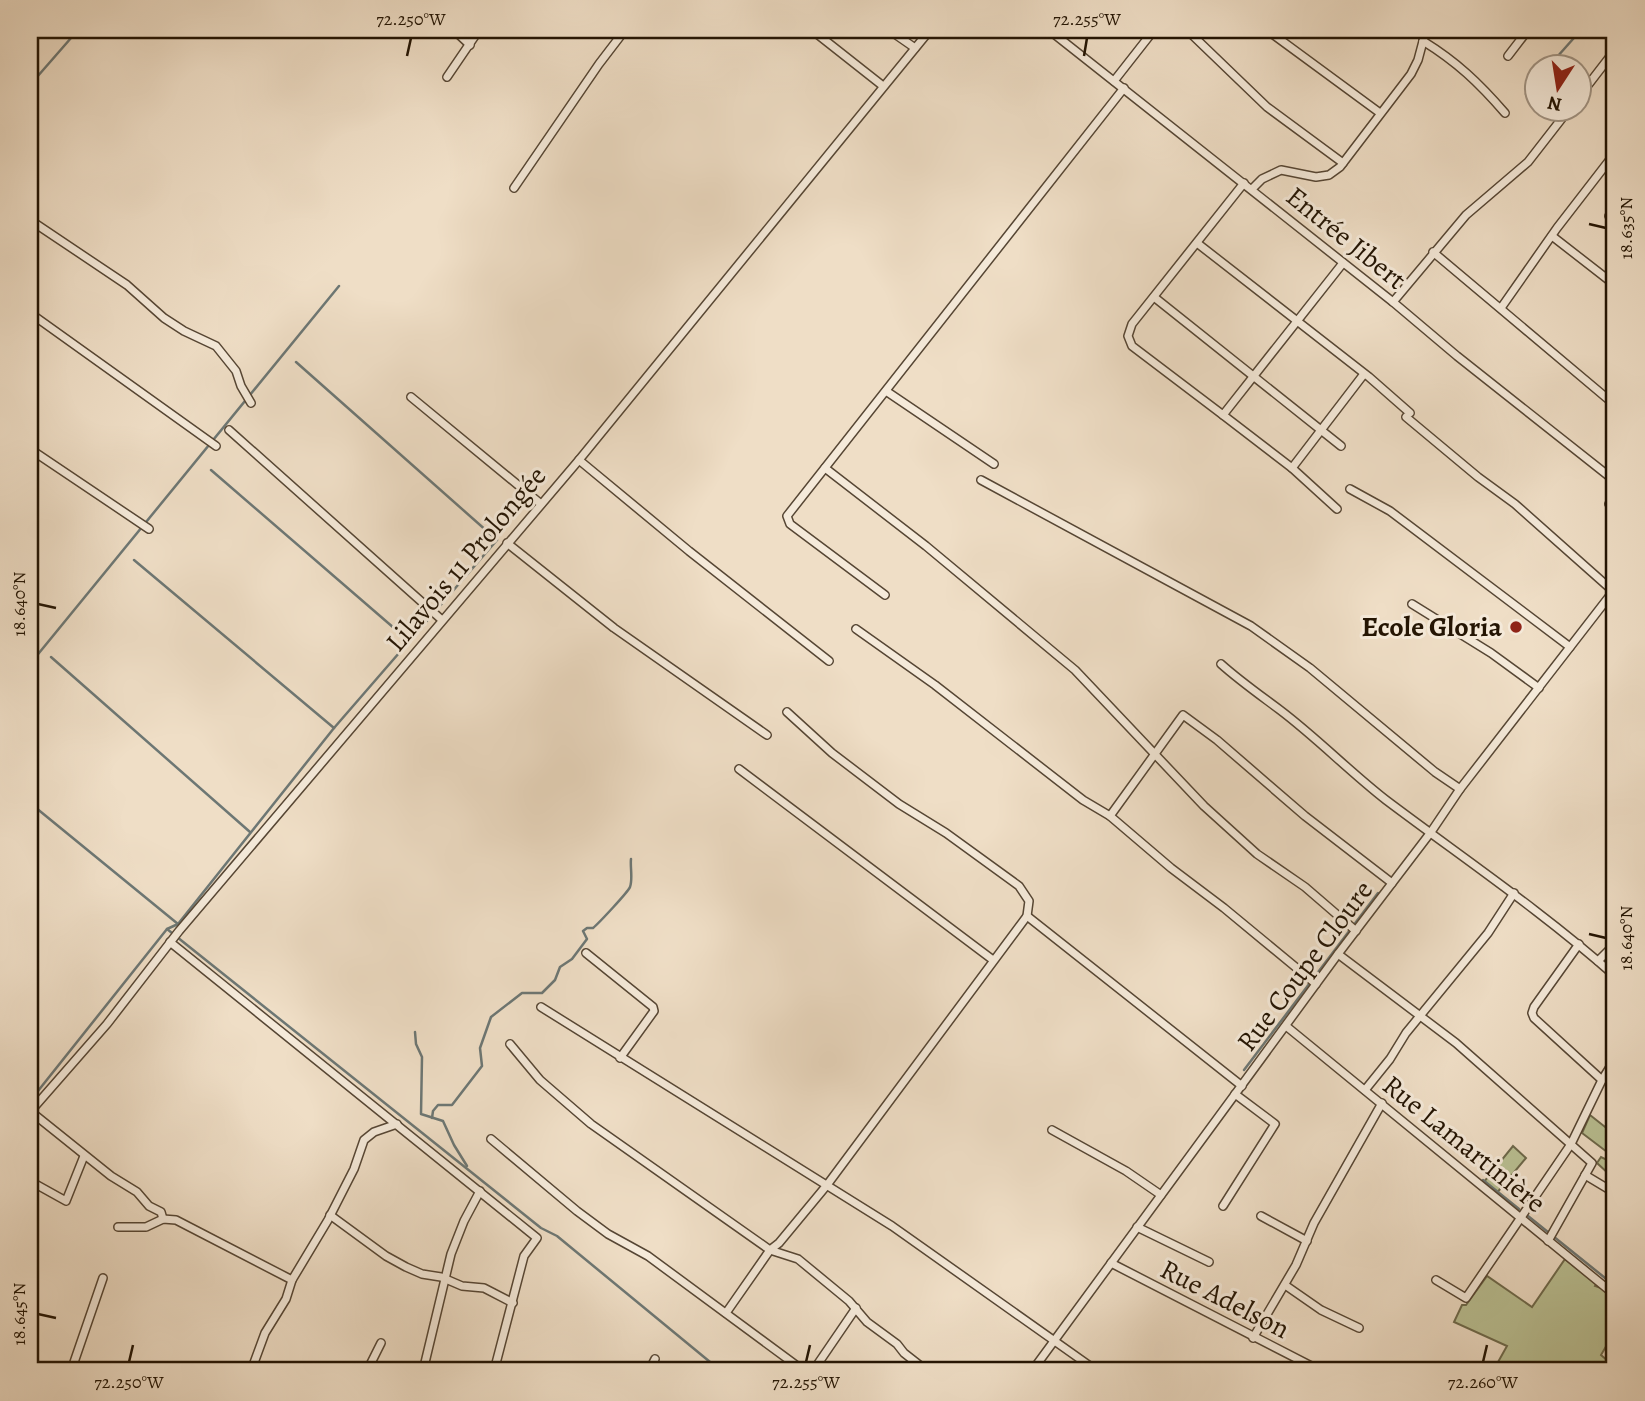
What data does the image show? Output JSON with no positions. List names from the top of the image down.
{
  "streets": {
    "street": [
      "Entrée Jibert",
      "Lilavois 11 Prolongée",
      "Rue Coupe Cloure",
      "Rue Lamartinière",
      "Rue Adelson"
    ]
  },
  "crossings": [
    ["Rue Coupe Cloure", "Rue Lamartinière"],
    ["Rue Coupe Cloure", "Rue Adelson"]
  ],
  "places": ["Ecole Gloria"],
  "north": "bottom",
  "coordinates": [
    "72.250°W",
    "72.255°W",
    "18.635°N",
    "18.640°N",
    "18.645°N",
    "72.260°W"
  ]
}
